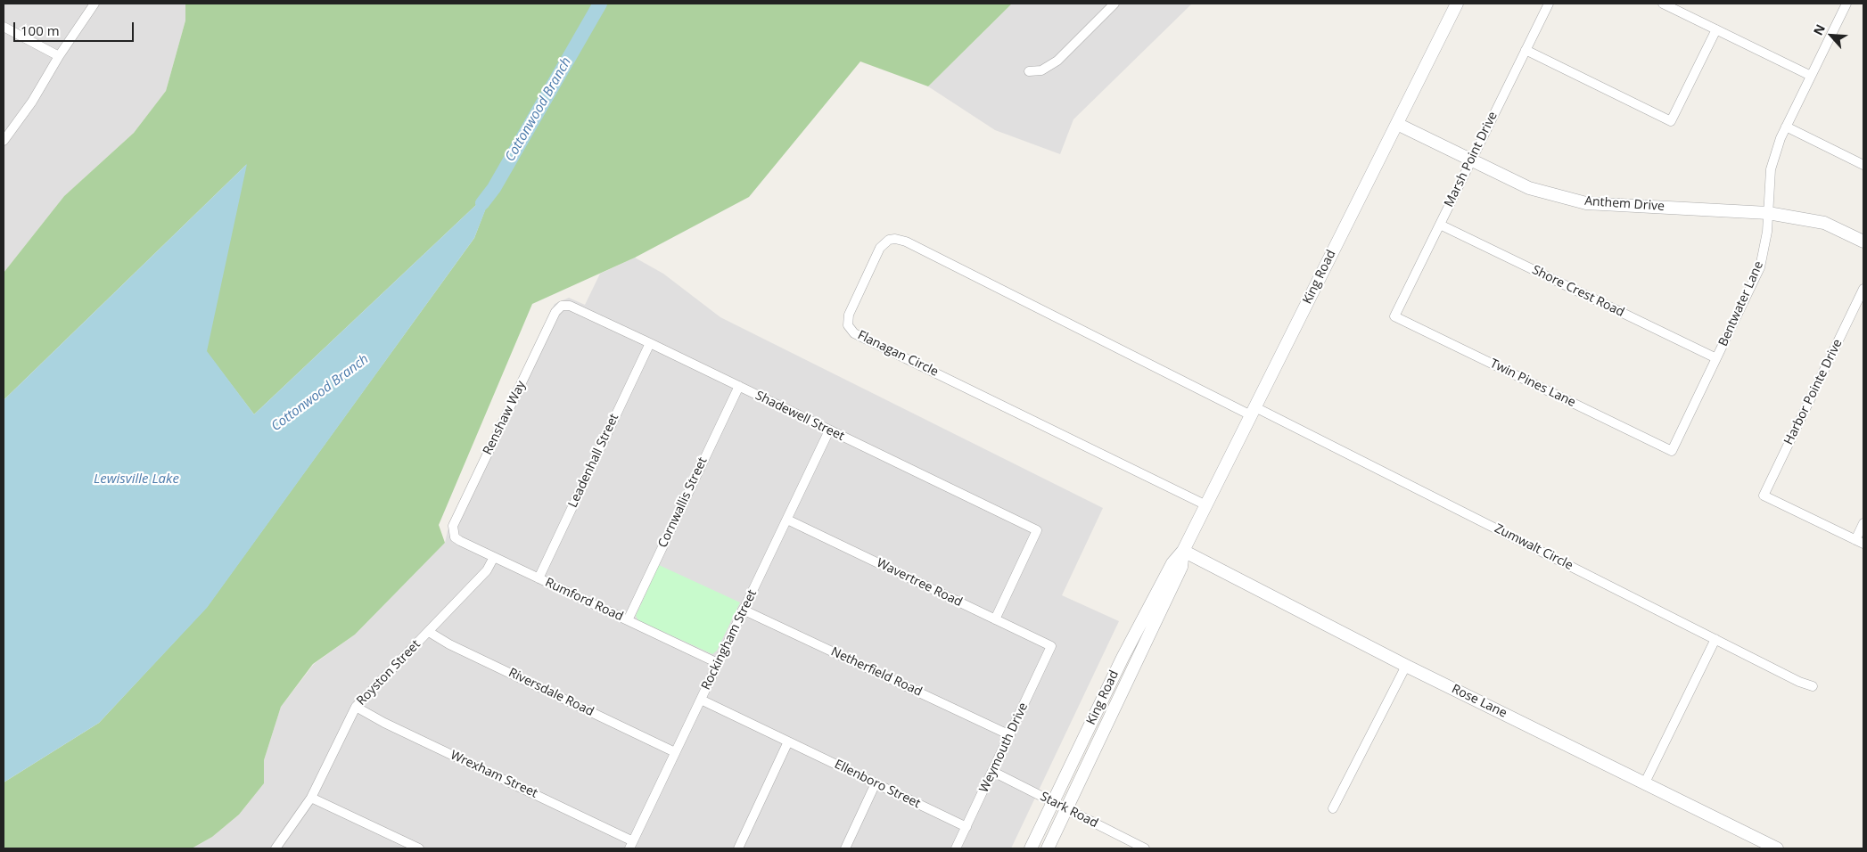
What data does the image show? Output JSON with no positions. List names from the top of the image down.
{
  "streets": {
    "street": [
      "Marsh Point Drive",
      "Anthem Drive",
      "King Road",
      "Shore Crest Road",
      "Bentwater Lane",
      "Flanagan Circle",
      "Twin Pines Lane",
      "Harbor Pointe Drive",
      "Shadewell Street",
      "Renshaw Way",
      "Leadenhall Street",
      "Cornwallis Street",
      "Zumwalt Circle",
      "Wavertree Road",
      "Rumford Road",
      "Rockingham Street",
      "Netherfield Road",
      "Royston Street",
      "Riversdale Road",
      "Rose Lane",
      "Weymouth Drive",
      "Wrexham Street",
      "Ellenboro Street",
      "Stark Road"
    ]
  },
  "crossings": [
    ["Marsh Point Drive", "Anthem Drive"],
    ["Marsh Point Drive", "Shore Crest Road"],
    ["Marsh Point Drive", "Twin Pines Lane"],
    ["Anthem Drive", "King Road"],
    ["Anthem Drive", "Bentwater Lane"],
    ["King Road", "Flanagan Circle"],
    ["King Road", "Zumwalt Circle"],
    ["King Road", "Rose Lane"],
    ["King Road", "Stark Road"],
    ["Shore Crest Road", "Bentwater Lane"],
    ["Bentwater Lane", "Twin Pines Lane"],
    ["Flanagan Circle", "Zumwalt Circle"],
    ["Shadewell Street", "Renshaw Way"],
    ["Shadewell Street", "Leadenhall Street"],
    ["Shadewell Street", "Cornwallis Street"],
    ["Shadewell Street", "Wavertree Road"],
    ["Shadewell Street", "Rockingham Street"],
    ["Renshaw Way", "Rumford Road"],
    ["Leadenhall Street", "Rumford Road"],
    ["Cornwallis Street", "Rumford Road"],
    ["Wavertree Road", "Rockingham Street"],
    ["Wavertree Road", "Weymouth Drive"],
    ["Rumford Road", "Rockingham Street"],
    ["Rumford Road", "Royston Street"],
    ["Rockingham Street", "Netherfield Road"],
    ["Rockingham Street", "Riversdale Road"],
    ["Rockingham Street", "Wrexham Street"],
    ["Rockingham Street", "Ellenboro Street"],
    ["Netherfield Road", "Weymouth Drive"],
    ["Royston Street", "Riversdale Road"],
    ["Royston Street", "Wrexham Street"],
    ["Weymouth Drive", "Ellenboro Street"],
    ["Weymouth Drive", "Stark Road"]
  ],
  "water": ["Cottonwood Branch", "Lewisville Lake"],
  "scale_bar": "100 m",
  "north": "top left"
}
